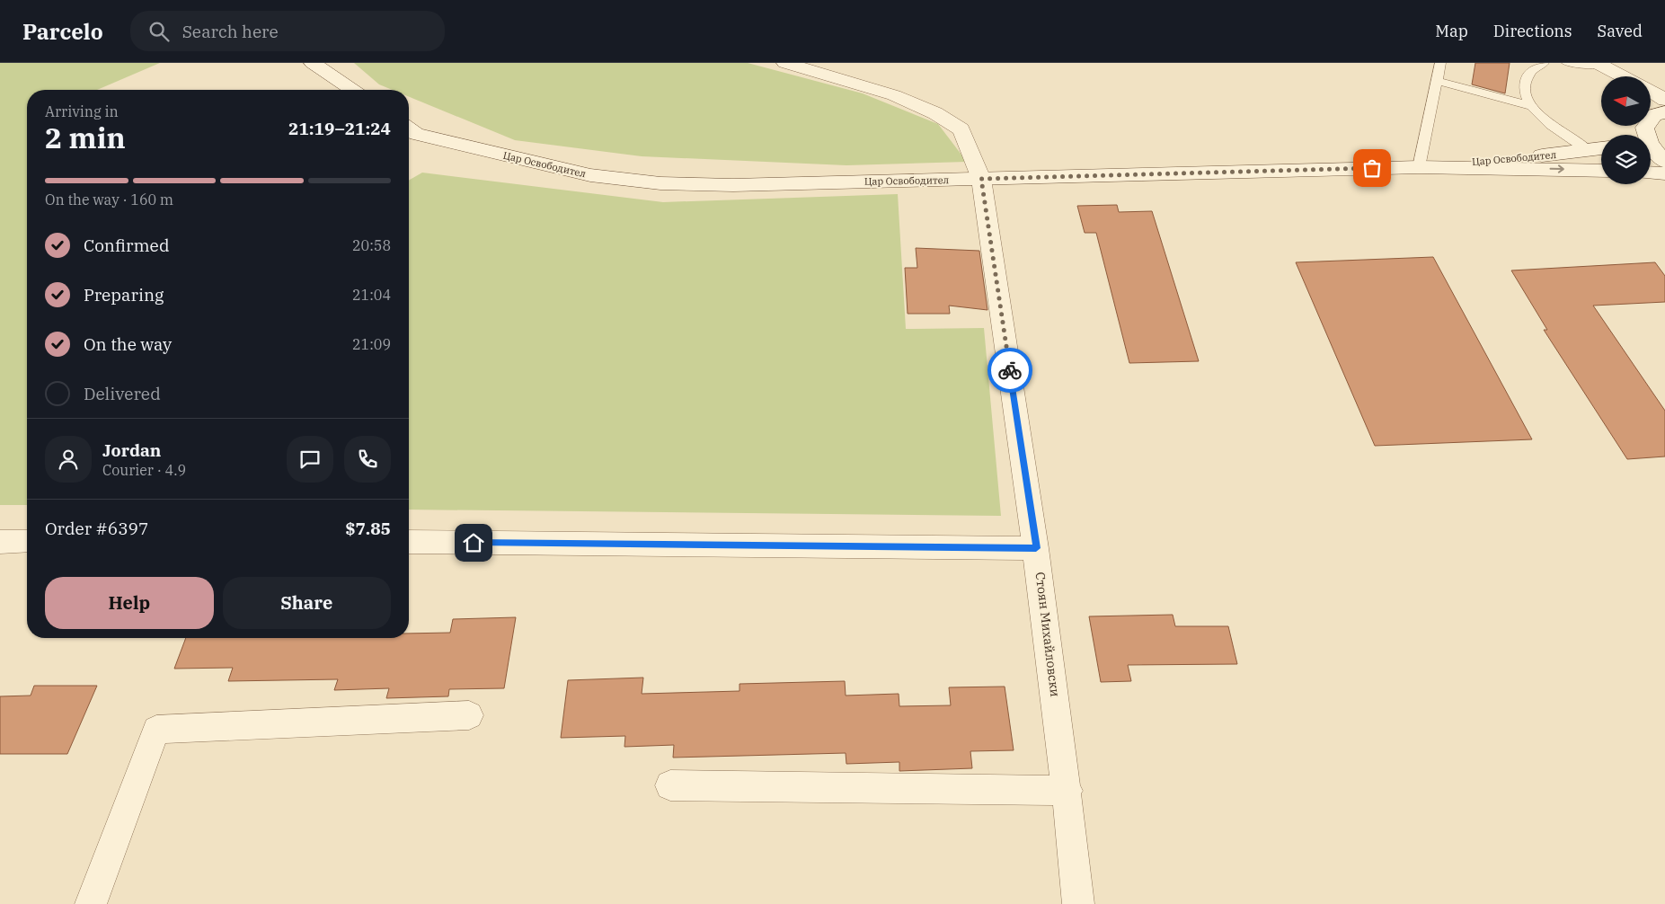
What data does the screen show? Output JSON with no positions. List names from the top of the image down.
{
  "streets": {
    "street": ["Цар Освободител", "Стоян Михайловски"]
  },
  "crossings": [
    ["Цар Освободител", "Стоян Михайловски"]
  ],
  "north": "left",
  "page": {
    "header": "Parcelo",
    "search": "Search here",
    "nav": ["Map", "Directions", "Saved"],
    "heading": ["2 min", "Arriving in", "21:19–21:24"],
    "panel": [
      "Jordan",
      "Courier · 4.9",
      "Order #6397",
      "$7.85"
    ],
    "bar": "On the way · 160 m",
    "list": [
      ["Confirmed", "20:58"],
      ["Preparing", "21:04"],
      ["On the way", "21:09"],
      "Delivered"
    ],
    "buttons": ["Help", "Share"]
  }
}
